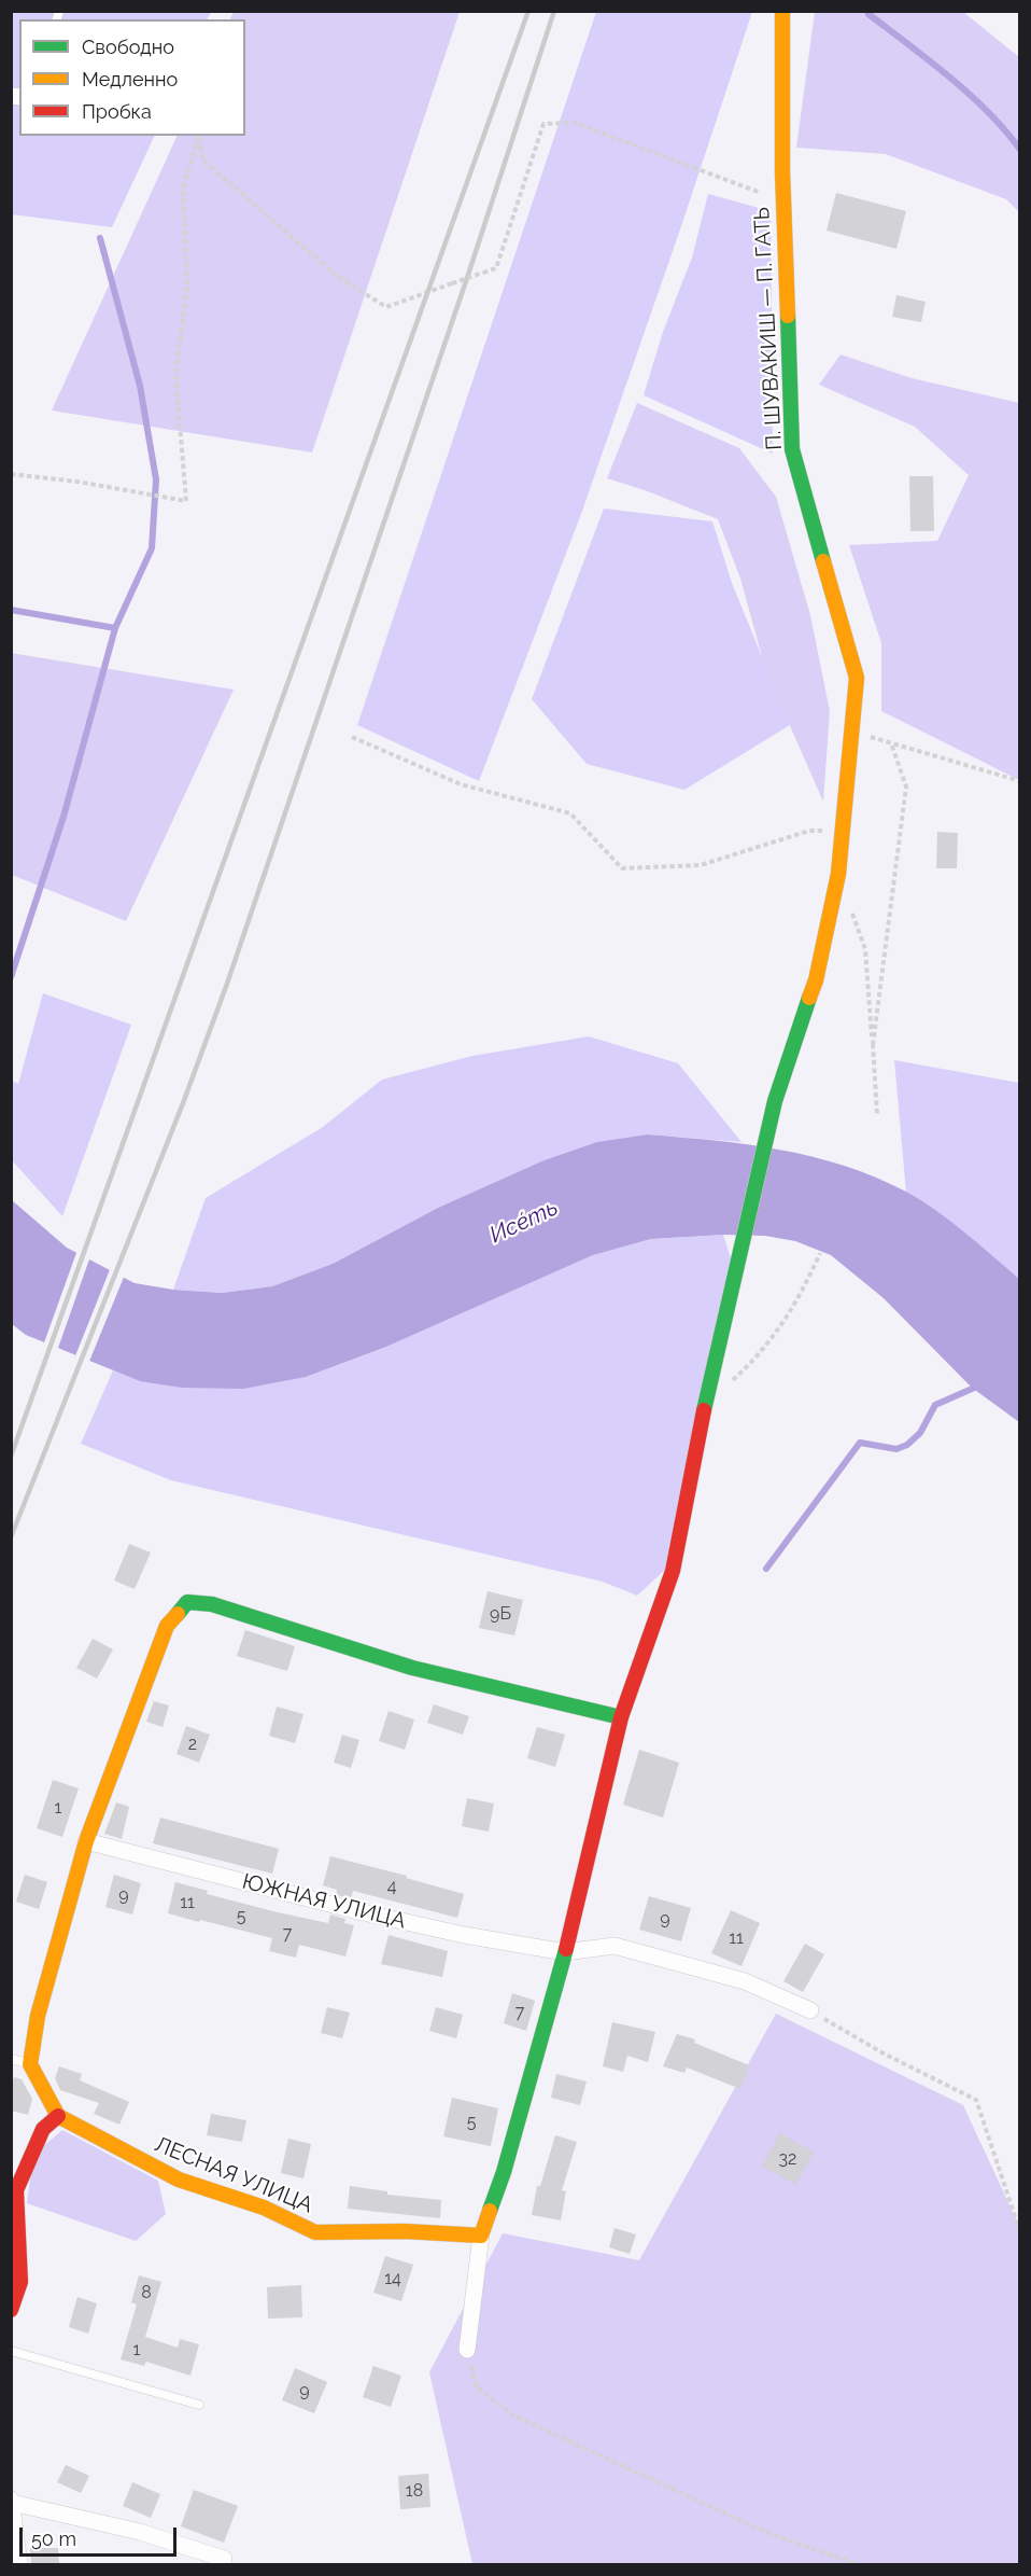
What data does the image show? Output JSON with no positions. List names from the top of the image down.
{
  "streets": {
    "street": ["П. ШУВАКИШ — П. ГАТЬ", "ЮЖНАЯ УЛИЦА", "ЛЕСНАЯ УЛИЦА"]
  },
  "crossings": [
    ["П. ШУВАКИШ — П. ГАТЬ", "ЮЖНАЯ УЛИЦА"],
    ["П. ШУВАКИШ — П. ГАТЬ", "ЛЕСНАЯ УЛИЦА"]
  ],
  "water": ["Исе́ть"],
  "house_numbers": [
    "9Б",
    "2",
    "1",
    "4",
    "9",
    "11",
    "5",
    "9",
    "7",
    "11",
    "7",
    "5",
    "32",
    "14",
    "8",
    "1",
    "9",
    "18"
  ],
  "legend": ["Свободно", "Медленно", "Пробка"],
  "scale_bar": "50 m"
}
